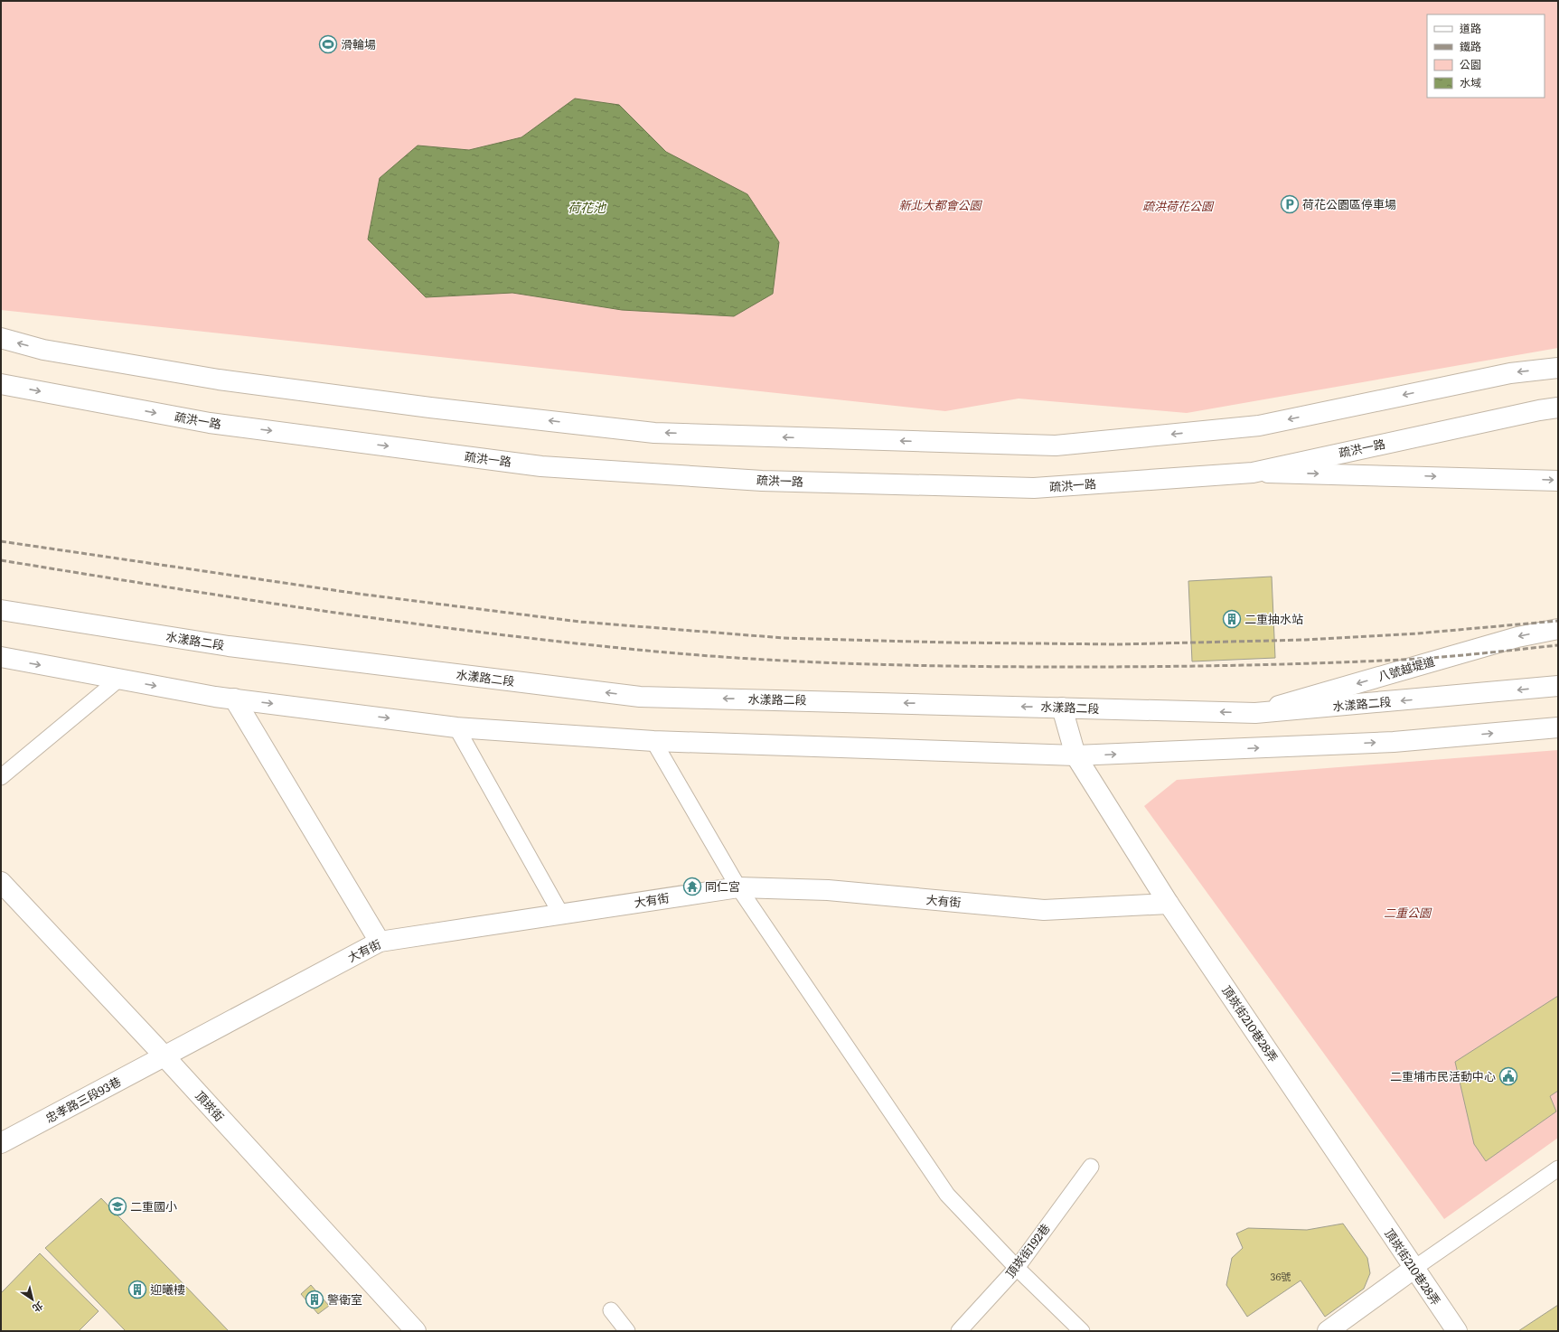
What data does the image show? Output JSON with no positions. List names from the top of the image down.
{
  "streets": {
    "street": [
      "疏洪一路",
      "水漾路二段",
      "八號越堤道",
      "大有街",
      "頂崁街210巷28弄",
      "忠孝路三段93巷",
      "頂崁街"
    ],
    "lane": ["頂崁街192巷"]
  },
  "crossings": [
    ["水漾路二段", "八號越堤道"],
    ["水漾路二段", "頂崁街210巷28弄"],
    ["大有街", "頂崁街210巷28弄"],
    ["大有街", "忠孝路三段93巷"],
    ["大有街", "頂崁街"],
    ["忠孝路三段93巷", "頂崁街"]
  ],
  "water": ["荷花池"],
  "parks": ["新北大都會公園", "疏洪荷花公園", "二重公園"],
  "places": {
    "sports": ["滑輪場"],
    "parking": ["荷花公園區停車場"],
    "building": ["二重抽水站", "迎曦樓", "警衛室"],
    "temple": ["同仁宮"],
    "public building": ["二重埔市民活動中心"],
    "school or university": ["二重國小"]
  },
  "house_numbers": ["36號"],
  "legend": [
    "道路",
    "鐵路",
    "公園",
    "水域"
  ],
  "north": "bottom right"
}
